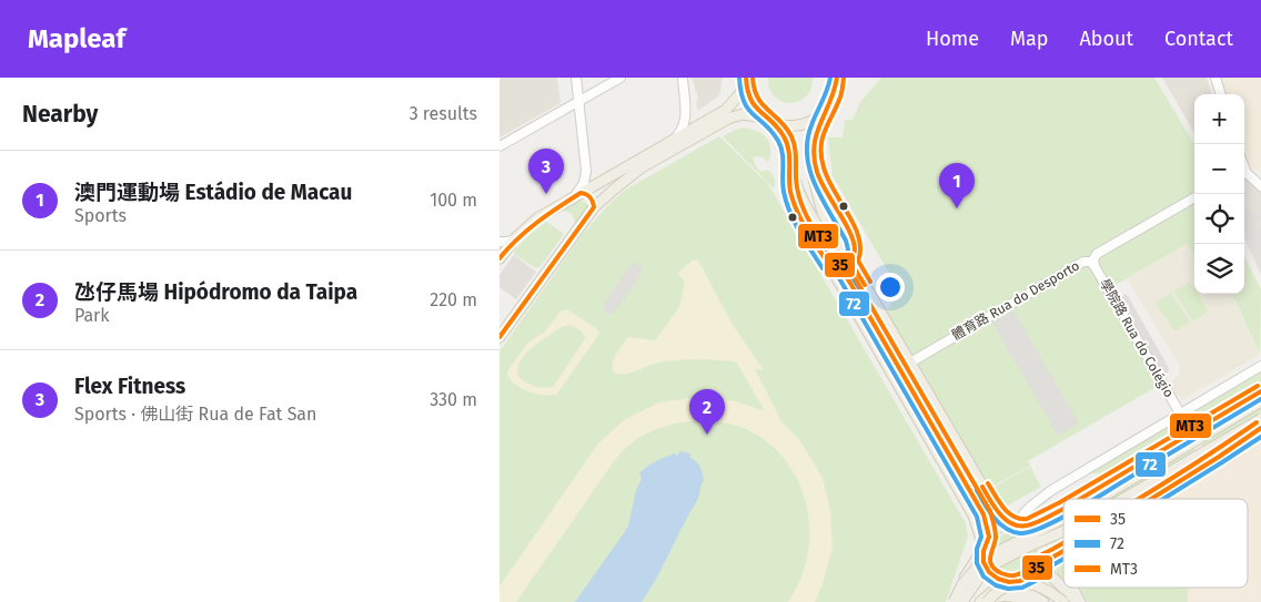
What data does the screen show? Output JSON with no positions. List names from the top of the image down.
{
  "streets": {
    "street": ["體育路 Rua do Desporto", "學院路 Rua do Colégio"]
  },
  "crossings": [
    ["體育路 Rua do Desporto", "學院路 Rua do Colégio"]
  ],
  "lines": ["transit line 35", "transit line 72", "transit line MT3"],
  "legend": ["35", "72", "MT3"],
  "page": {
    "header": "Mapleaf",
    "nav": [
      "Home",
      "Map",
      "About",
      "Contact"
    ],
    "heading": ["Nearby", "3 results"],
    "map_buttons": ["+", "−"],
    "pins": ["3", "1", "2"],
    "list": [
      {
        "mark": "1",
        "name": "澳門運動場 Estádio de Macau",
        "note": "Sports",
        "value": "100 m"
      },
      {
        "mark": "2",
        "name": "氹仔馬場 Hipódromo da Taipa",
        "note": "Park",
        "value": "220 m"
      },
      {
        "mark": "3",
        "name": "Flex Fitness",
        "note": "Sports · 佛山街 Rua de Fat San",
        "value": "330 m"
      }
    ]
  }
}
